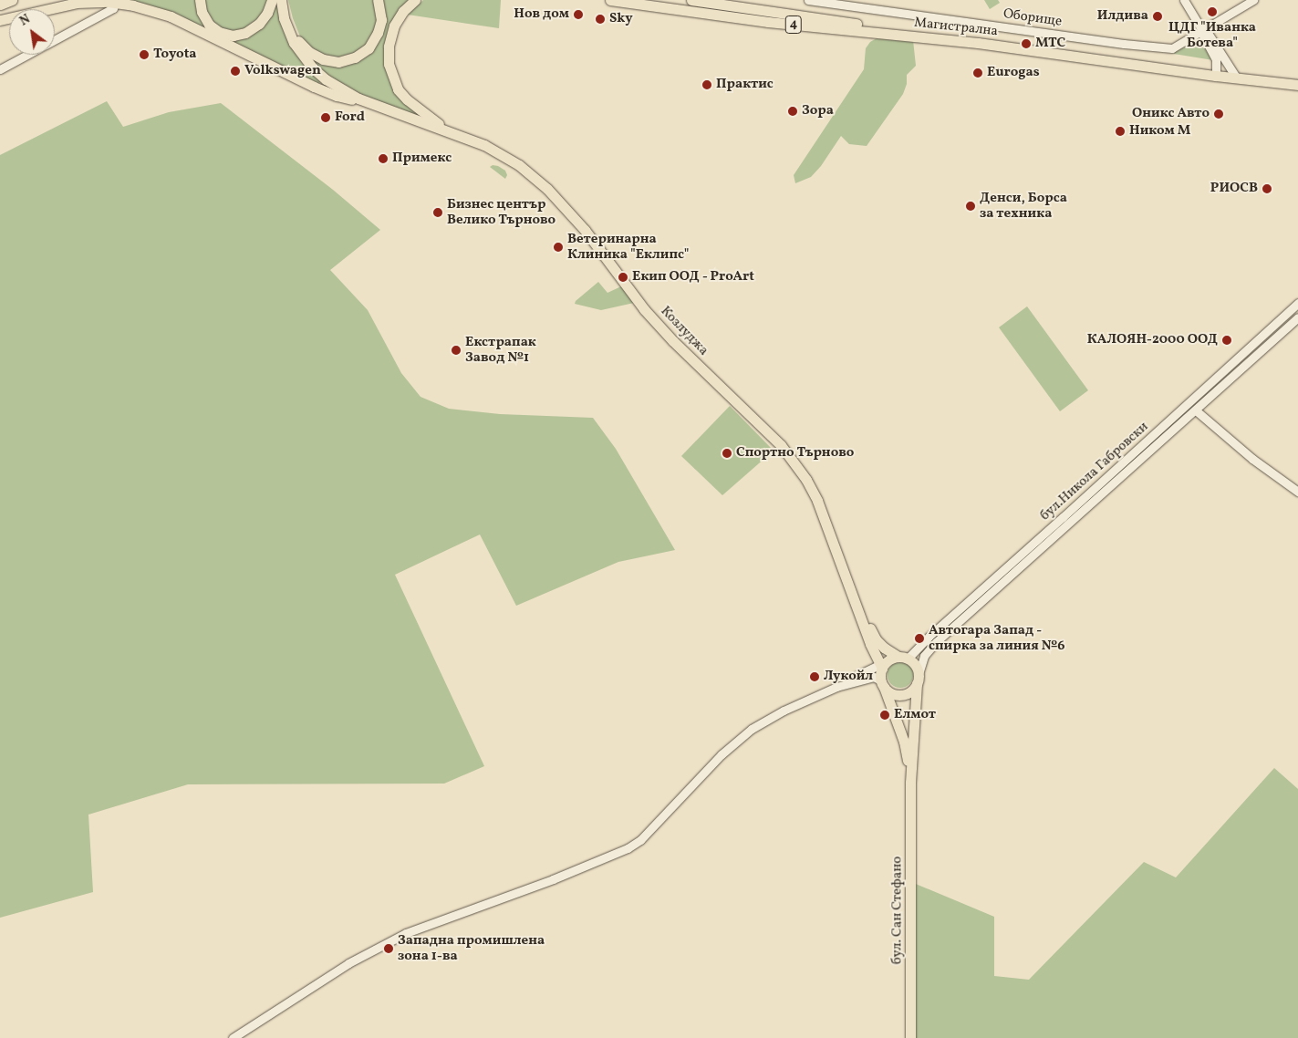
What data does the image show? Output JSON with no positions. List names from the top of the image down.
{
  "streets": {
    "main road": [
      "4",
      "Магистрална",
      "Козлуджа",
      "бул. Сан Стефано"
    ],
    "street": ["Оборище", "бул.Никола Габровски"]
  },
  "crossings": [
    ["4", "Магистрална"],
    ["Козлуджа", "бул.Никола Габровски"],
    ["Козлуджа", "бул. Сан Стефано"],
    ["бул.Никола Габровски", "бул. Сан Стефано"]
  ],
  "places": [
    "ЦДГ \"Иванка Ботева\"",
    "Нов дом",
    "Илдива",
    "Sky",
    "МТС",
    "Toyota",
    "Volkswagen",
    "Eurogas",
    "Практис",
    "Зора",
    "Оникс Авто",
    "Ford",
    "Ником М",
    "Примекс",
    "РИОСВ",
    "Денси, Борса за техника",
    "Бизнес център Велико Търново",
    "Ветеринарна Клиника \"Еклипс\"",
    "Екип ООД - ProArt",
    "КАЛОЯН-2000 ООД",
    "Екстрапак Завод №1",
    "Спортно Търново",
    "Автогара Запад - спирка за линия №6",
    "Лукойл",
    "Елмот",
    "Западна промишлена зона 1-ва"
  ],
  "north": "top left"
}
